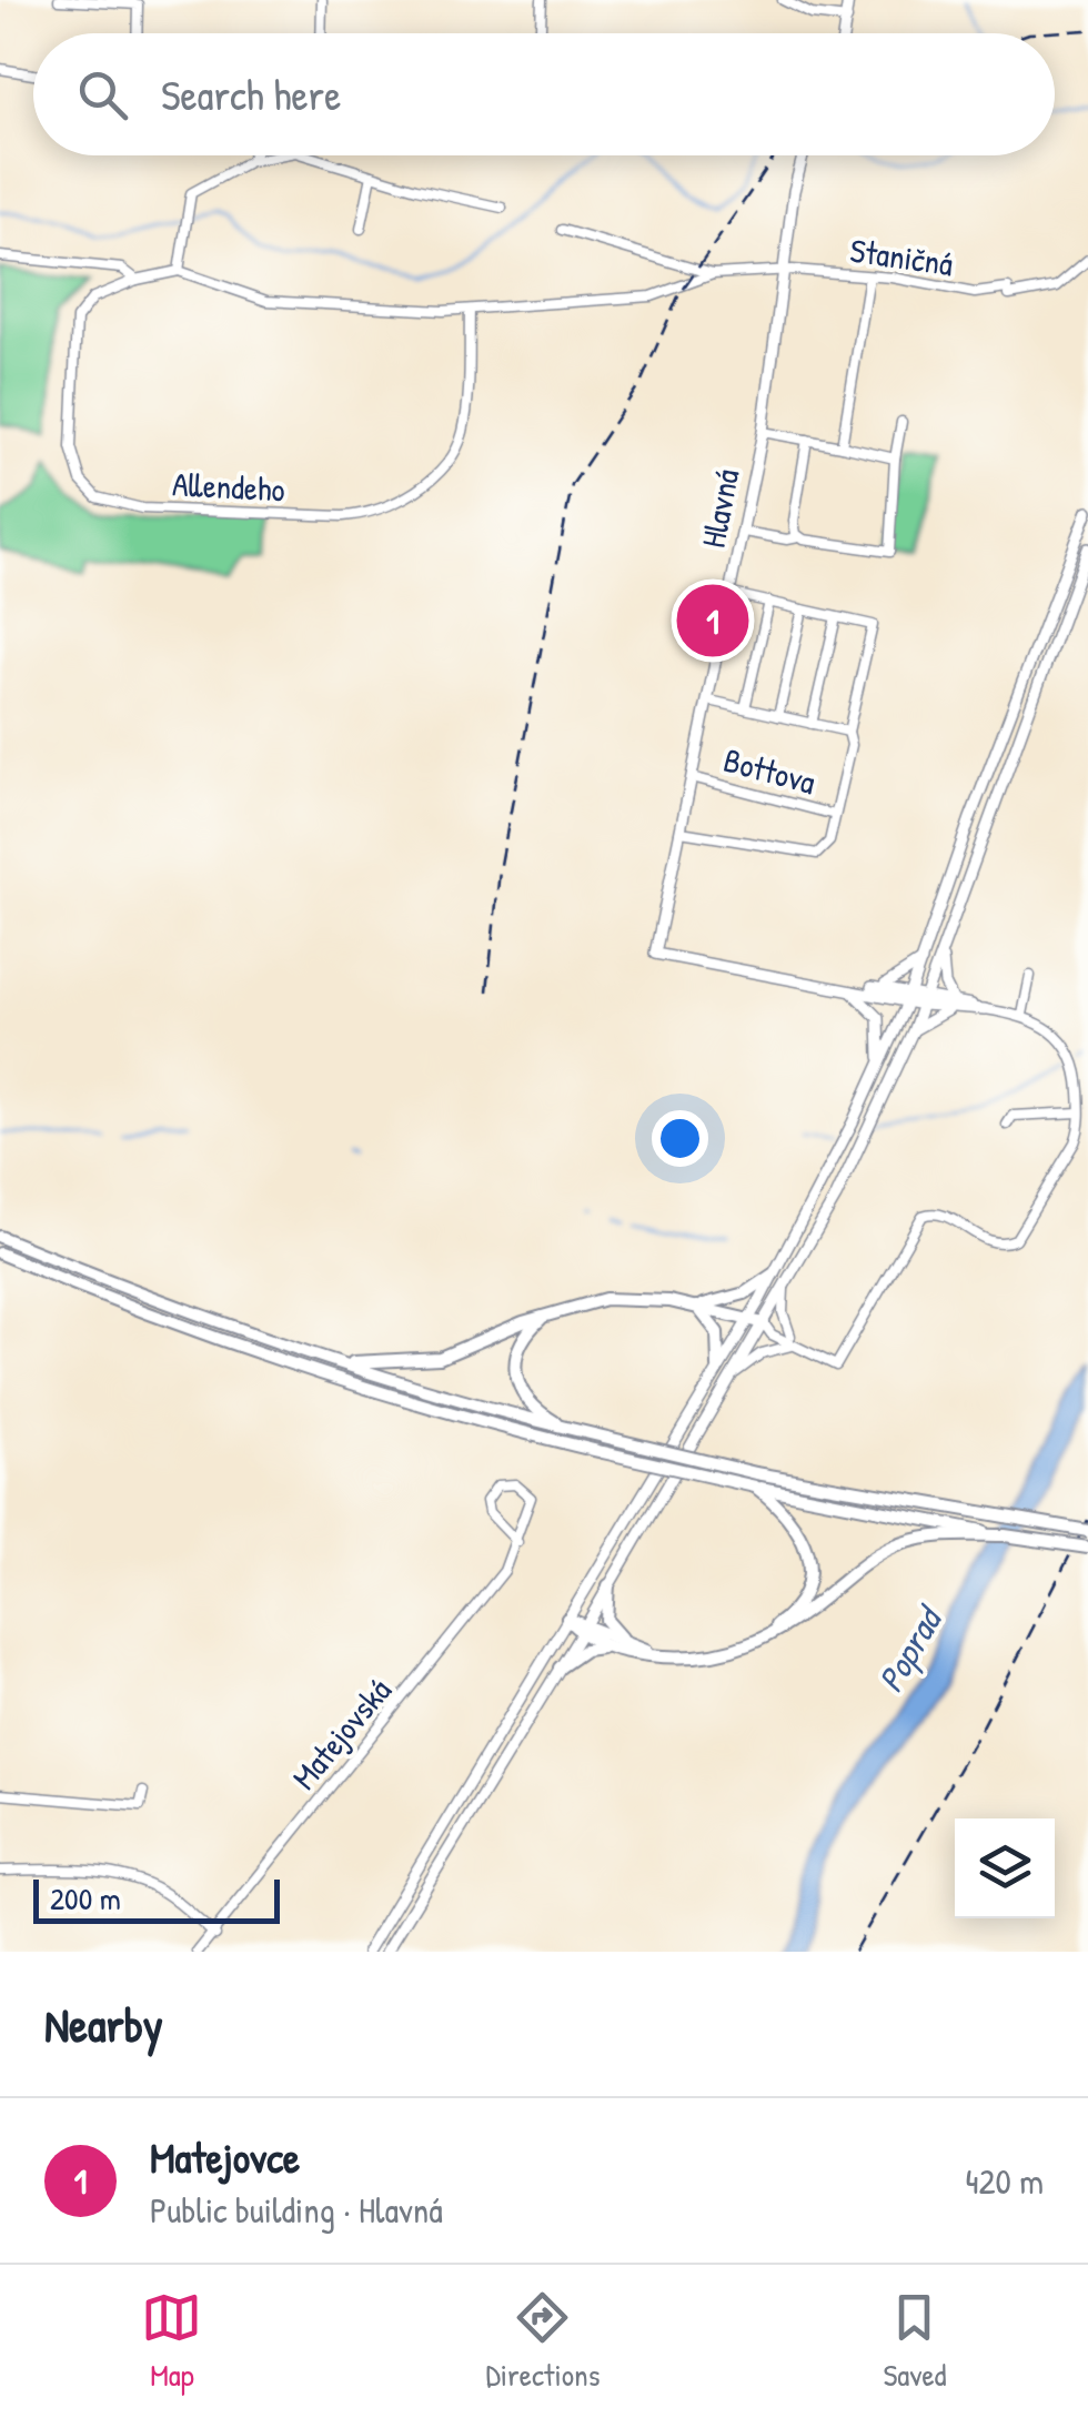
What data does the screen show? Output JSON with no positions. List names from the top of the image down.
{
  "streets": {
    "main road": ["Hlavná"],
    "street": [
      "Staničná",
      "Allendeho",
      "Bottova",
      "Matejovská"
    ]
  },
  "crossings": [
    ["Staničná", "Hlavná"],
    ["Hlavná", "Bottova"]
  ],
  "water": ["Poprad"],
  "scale_bar": "200 m",
  "page": {
    "search": "Search here",
    "pins": "1",
    "scale": "200 m",
    "heading": "Nearby",
    "list": [
      {
        "mark": "1",
        "name": "Matejovce",
        "note": "Public building · Hlavná",
        "value": "420 m"
      }
    ],
    "nav": ["Map", "Directions", "Saved"]
  }
}
